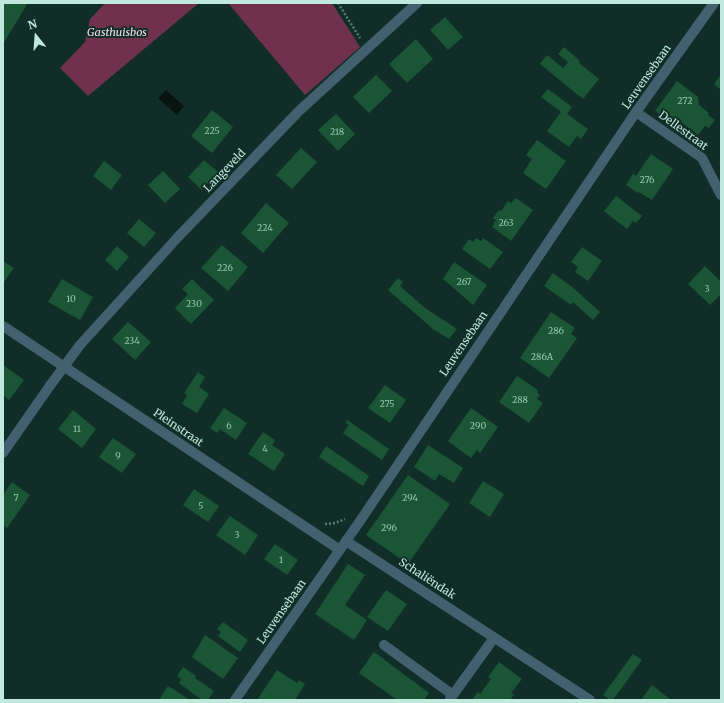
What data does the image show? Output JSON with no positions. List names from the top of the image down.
{
  "streets": {
    "street": [
      "Leuvensebaan",
      "Dellestraat",
      "Langeveld",
      "Pleinstraat",
      "Schaliëndak"
    ]
  },
  "crossings": [
    ["Leuvensebaan", "Dellestraat"],
    ["Leuvensebaan", "Pleinstraat"],
    ["Leuvensebaan", "Schaliëndak"],
    ["Langeveld", "Pleinstraat"]
  ],
  "parks": ["Gasthuisbos"],
  "house_numbers": [
    "272",
    "225",
    "218",
    "276",
    "263",
    "224",
    "226",
    "267",
    "3",
    "10",
    "230",
    "286",
    "234",
    "286A",
    "288",
    "275",
    "6",
    "290",
    "11",
    "4",
    "9",
    "7",
    "294",
    "5",
    "296",
    "3",
    "1"
  ],
  "north": "top"
}
